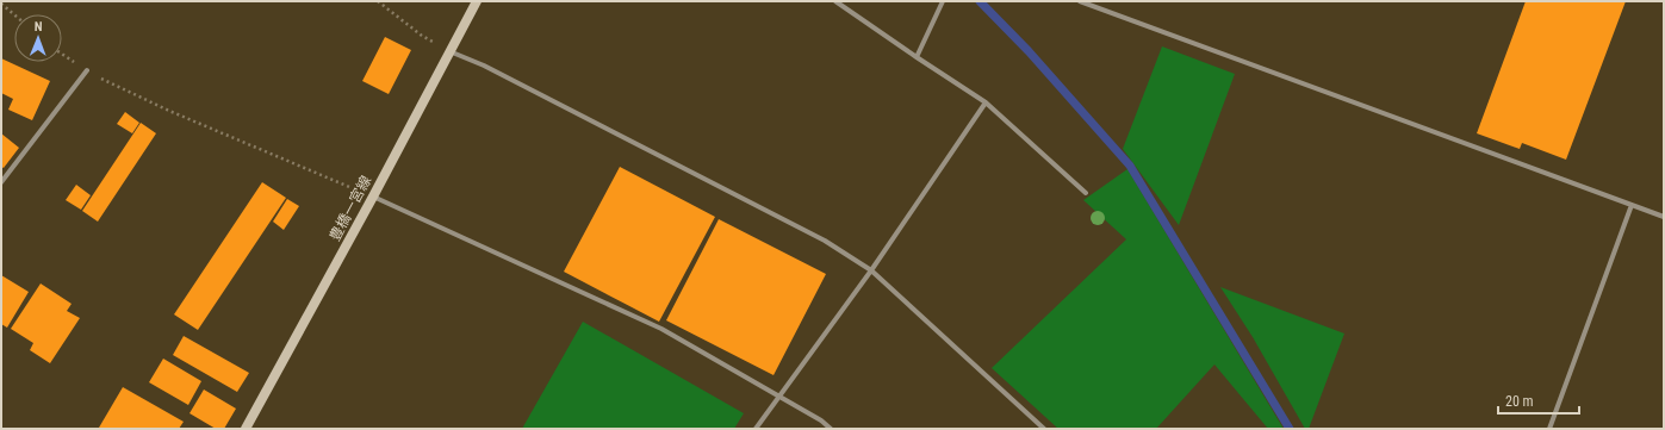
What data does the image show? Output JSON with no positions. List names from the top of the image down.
{
  "streets": {
    "main road": ["豊橋一宮線"]
  },
  "scale_bar": "20 m",
  "north": "top"
}
